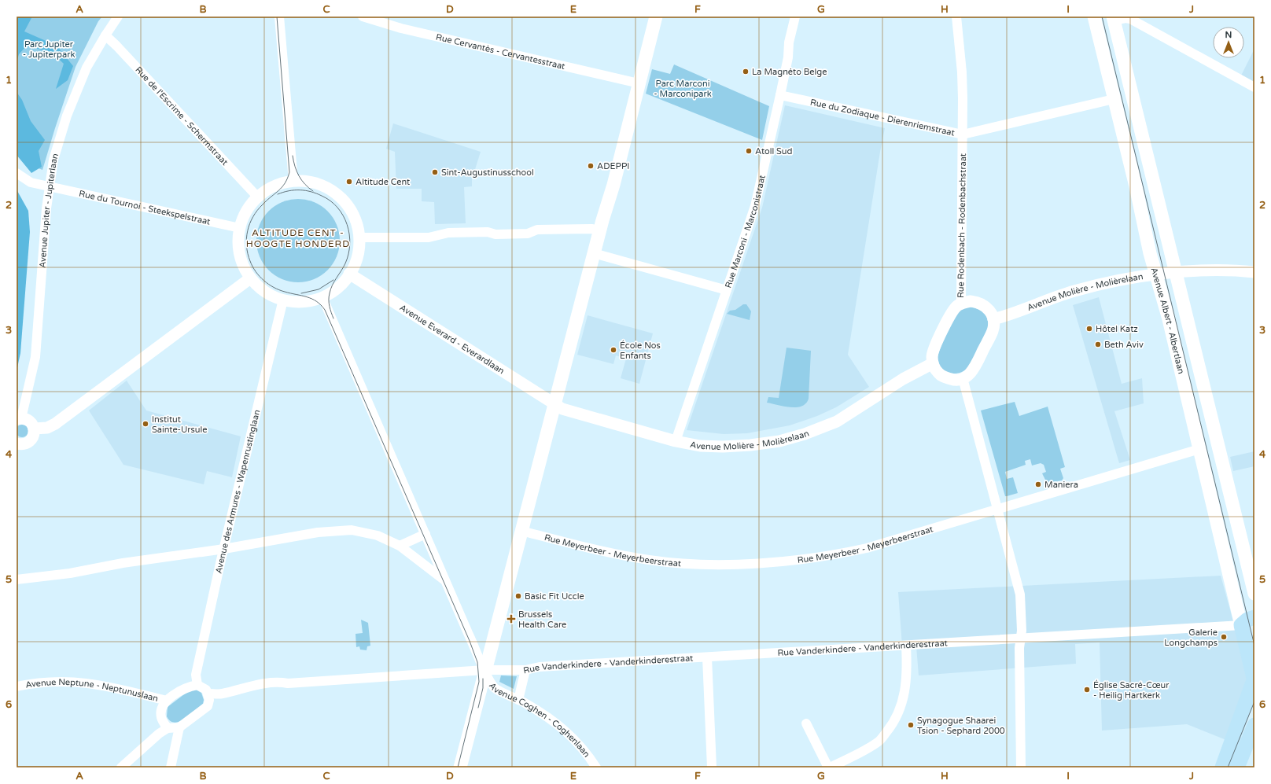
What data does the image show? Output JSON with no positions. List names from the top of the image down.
{
  "streets": {
    "main road": ["Avenue Albert - Albertlaan"],
    "street": [
      "Rue Cervantès - Cervantesstraat",
      "Rue de l'Escrime - Schermstraat",
      "Rue du Zodiaque - Dierenriemstraat",
      "Rue du Tournoi - Steekspelstraat",
      "Avenue Jupiter - Jupiterlaan",
      "Rue Rodenbach - Rodenbachstraat",
      "Rue Marconi - Marconistraat",
      "Avenue Molière - Molièrelaan",
      "Avenue Everard - Everardlaan",
      "Avenue des Armures - Wapenrustinglaan",
      "Rue Meyerbeer - Meyerbeerstraat",
      "Rue Vanderkindere - Vanderkinderestraat",
      "Avenue Neptune - Neptunuslaan",
      "Avenue Coghen - Coghenlaan"
    ]
  },
  "crossings": [
    ["Rue de l'Escrime - Schermstraat", "Avenue Jupiter - Jupiterlaan"],
    ["Rue du Zodiaque - Dierenriemstraat", "Rue Rodenbach - Rodenbachstraat"],
    ["Rue du Zodiaque - Dierenriemstraat", "Rue Marconi - Marconistraat"],
    ["Rue du Zodiaque - Dierenriemstraat", "Avenue Albert - Albertlaan"],
    ["Rue du Tournoi - Steekspelstraat", "Avenue Jupiter - Jupiterlaan"],
    ["Rue Rodenbach - Rodenbachstraat", "Avenue Molière - Molièrelaan"],
    ["Rue Marconi - Marconistraat", "Avenue Molière - Molièrelaan"],
    ["Avenue Molière - Molièrelaan", "Avenue Albert - Albertlaan"],
    ["Avenue Molière - Molièrelaan", "Avenue Everard - Everardlaan"],
    ["Avenue Albert - Albertlaan", "Rue Meyerbeer - Meyerbeerstraat"],
    ["Avenue Albert - Albertlaan", "Rue Vanderkindere - Vanderkinderestraat"],
    ["Rue Vanderkindere - Vanderkinderestraat", "Avenue Coghen - Coghenlaan"]
  ],
  "districts": ["ALTITUDE CENT - HOOGTE HONDERD"],
  "parks": ["Parc Jupiter - Jupiterpark", "Parc Marconi - Marconipark"],
  "places": {
    "other": [
      "La Magnéto Belge",
      "Atoll Sud",
      "ADEPPI",
      "Sint-Augustinusschool",
      "Altitude Cent",
      "Hôtel Katz",
      "Beth Aviv",
      "École Nos Enfants",
      "Institut Sainte-Ursule",
      "Maniera",
      "Basic Fit Uccle",
      "Galerie Longchamps",
      "Église Sacré-Cœur - Heilig Hartkerk",
      "Synagogue Shaarei Tsion - Sephard 2000"
    ],
    "health": ["Brussels Health Care"]
  },
  "north": "top",
  "grid": {
    "columns": [
      "A",
      "B",
      "C",
      "D",
      "E",
      "F",
      "G",
      "H",
      "I",
      "J"
    ],
    "rows": [
      "1",
      "2",
      "3",
      "4",
      "5",
      "6"
    ]
  }
}
